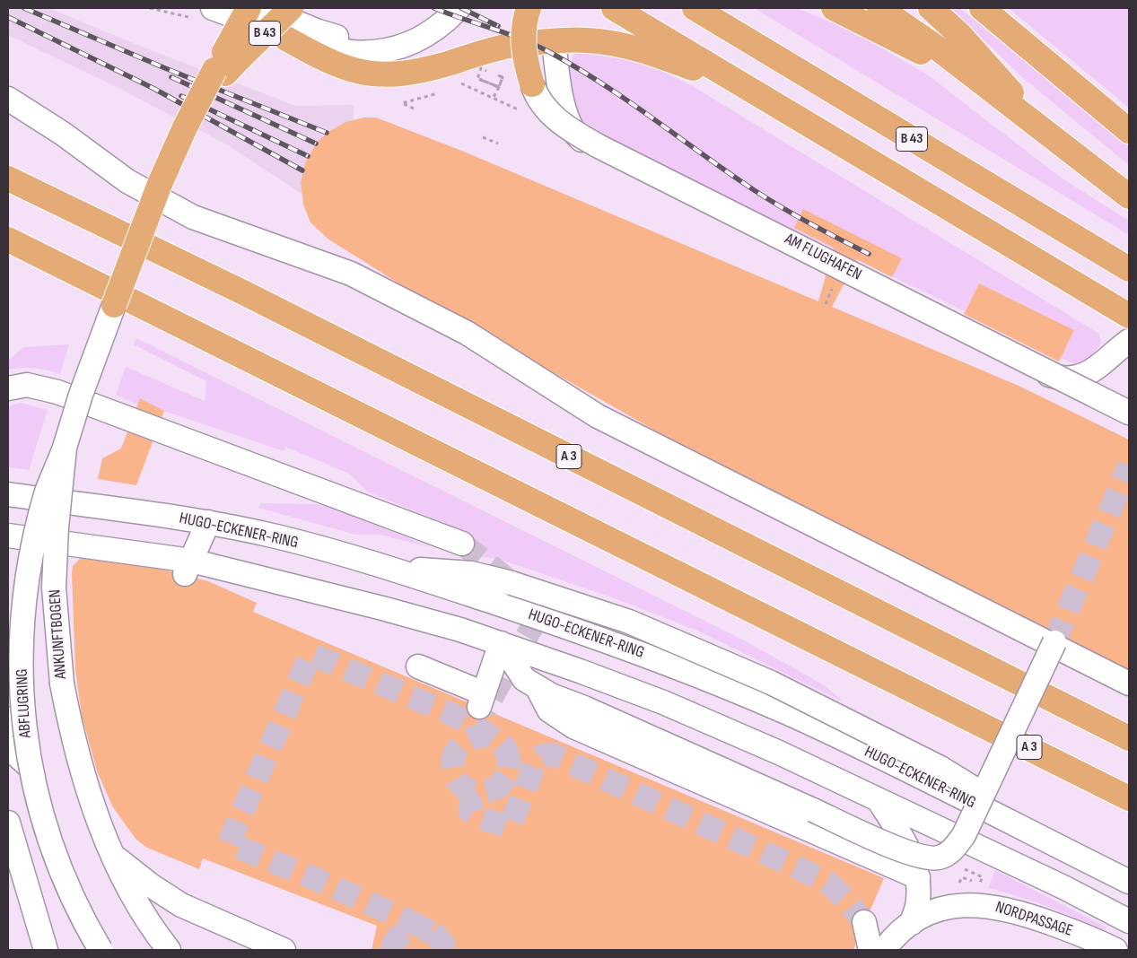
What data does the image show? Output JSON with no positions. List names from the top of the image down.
{
  "streets": {
    "highway": ["B 43", "A 3"],
    "street": [
      "AM FLUGHAFEN",
      "HUGO-ECKENER-RING",
      "ANKUNFTBOGEN",
      "ABFLUGRING",
      "NORDPASSAGE"
    ]
  },
  "crossings": [
    ["B 43", "ANKUNFTBOGEN"],
    ["ANKUNFTBOGEN", "ABFLUGRING"]
  ]
}
